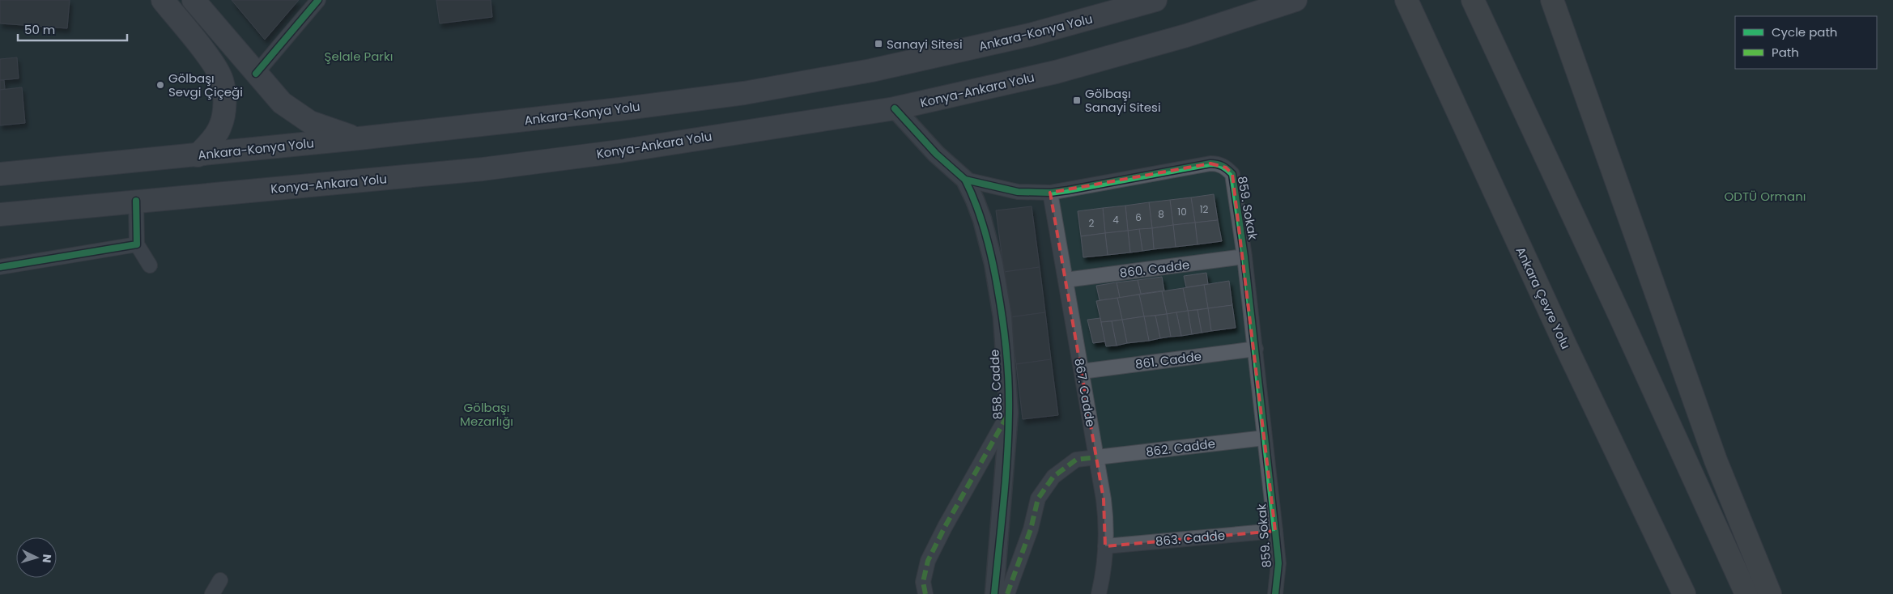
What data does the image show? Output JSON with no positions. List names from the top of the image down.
{
  "streets": {
    "highway": ["Ankara-Konya Yolu", "Konya-Ankara Yolu", "Ankara Çevre Yolu"],
    "street": [
      "859. Sokak",
      "860. Cadde",
      "861. Cadde",
      "858. Cadde",
      "867. Cadde",
      "862. Cadde",
      "863. Cadde"
    ]
  },
  "crossings": [
    ["Konya-Ankara Yolu", "859. Sokak"],
    ["859. Sokak", "860. Cadde"],
    ["859. Sokak", "861. Cadde"],
    ["859. Sokak", "858. Cadde"],
    ["859. Sokak", "867. Cadde"],
    ["859. Sokak", "862. Cadde"],
    ["859. Sokak", "863. Cadde"],
    ["860. Cadde", "867. Cadde"],
    ["861. Cadde", "867. Cadde"],
    ["867. Cadde", "862. Cadde"],
    ["867. Cadde", "863. Cadde"]
  ],
  "parks": ["Şelale Parkı", "ODTÜ Ormanı", "Gölbaşı Mezarlığı"],
  "places": {
    "transit": ["Sanayi Sitesi", "Gölbaşı Sanayi Sitesi"],
    "other": ["Gölbaşı Sevgi Çiçeği"]
  },
  "house_numbers": [
    "12",
    "10",
    "8",
    "6",
    "4",
    "2"
  ],
  "legend": ["Cycle path", "Path"],
  "scale_bar": "50 m",
  "north": "right"
}
